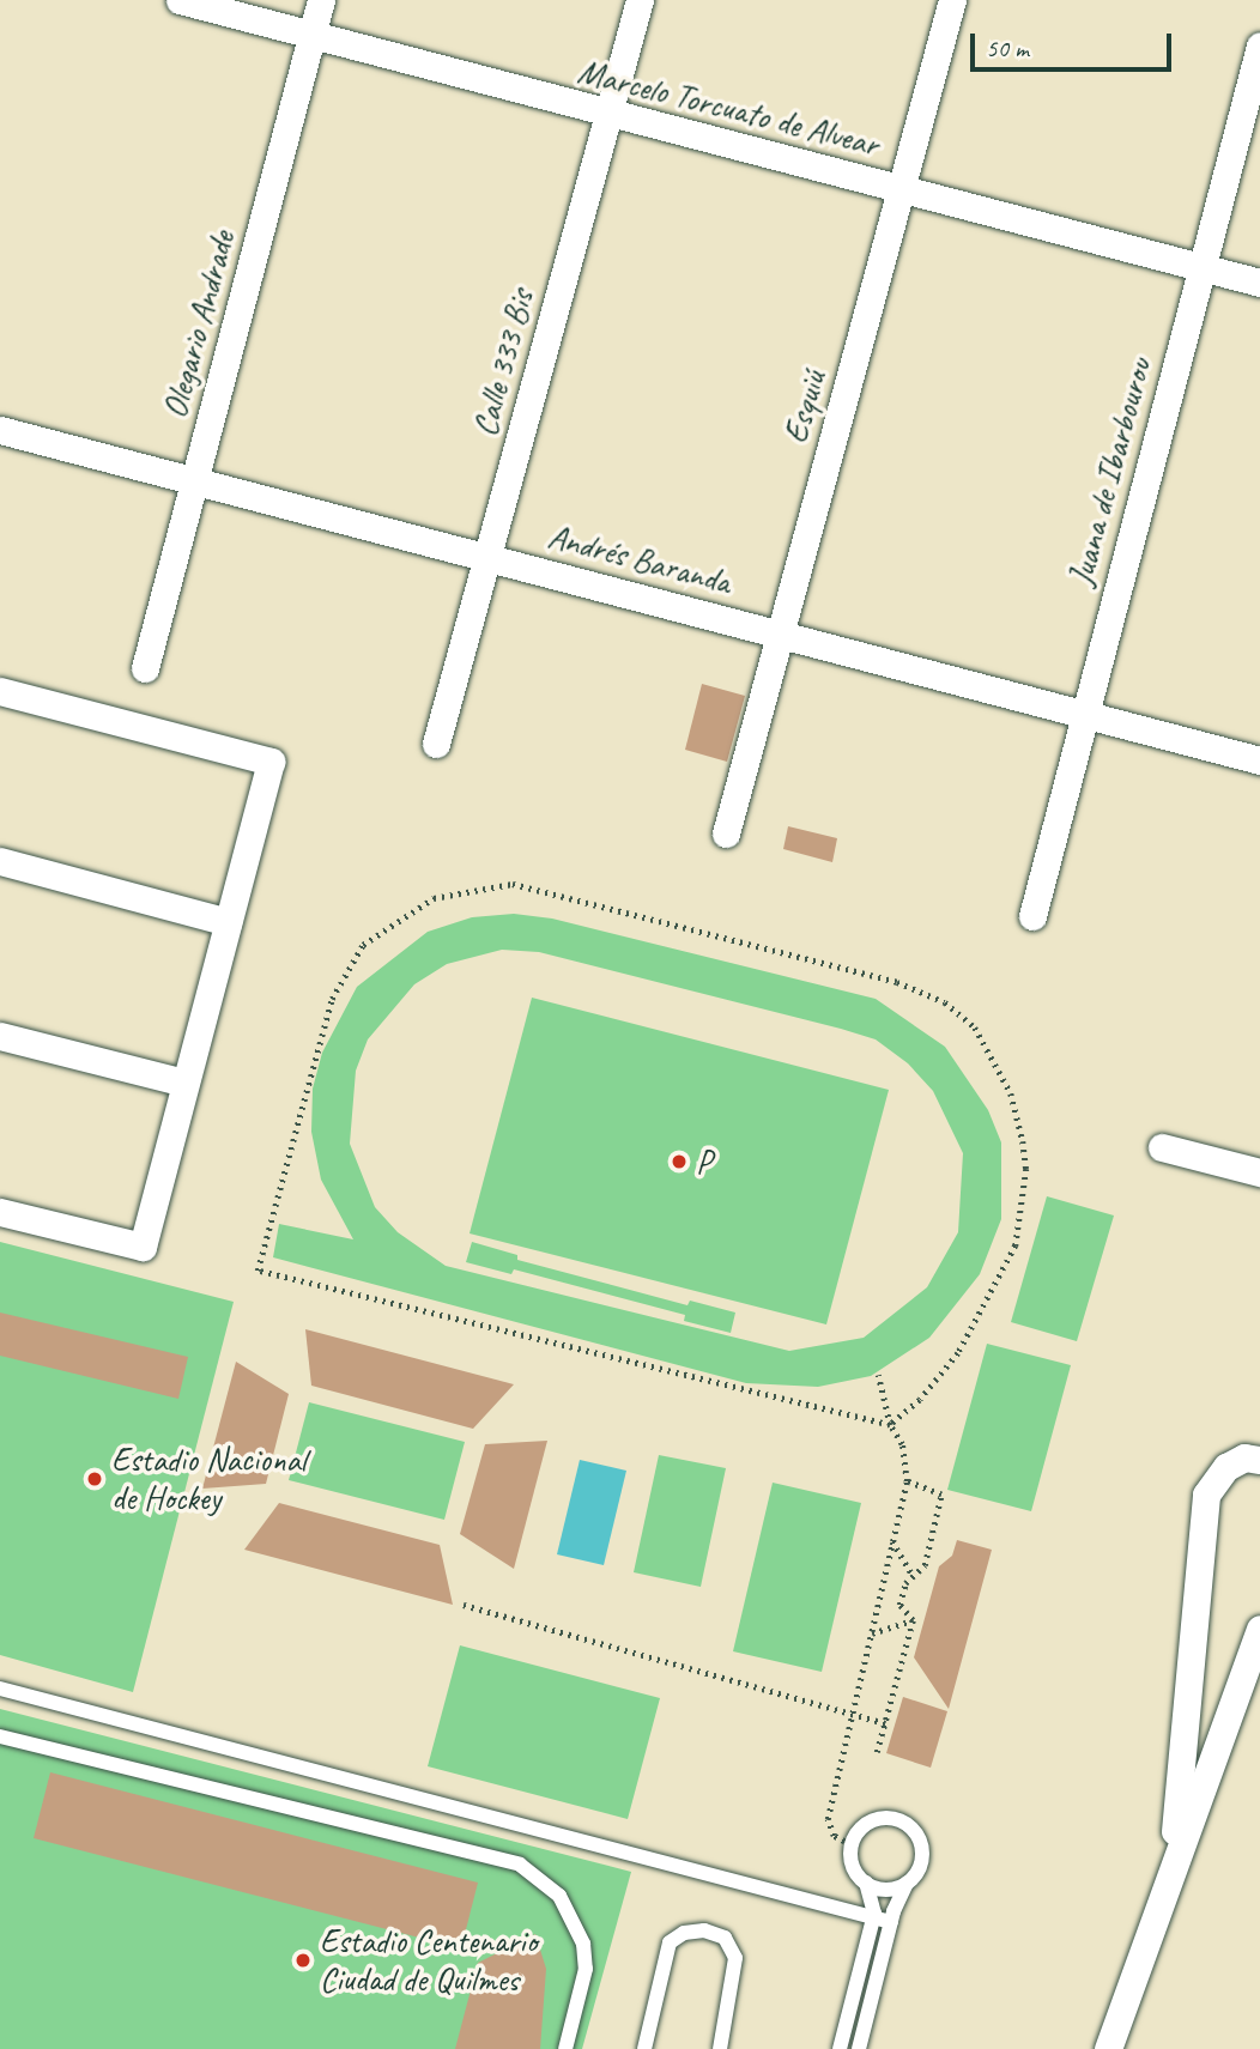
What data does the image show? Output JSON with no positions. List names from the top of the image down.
{
  "streets": {
    "street": [
      "Marcelo Torcuato de Alvear",
      "Olegario Andrade",
      "Calle 333 Bis",
      "Esquiú",
      "Juana de Ibarbourou",
      "Andrés Baranda"
    ]
  },
  "crossings": [
    ["Marcelo Torcuato de Alvear", "Olegario Andrade"],
    ["Marcelo Torcuato de Alvear", "Calle 333 Bis"],
    ["Marcelo Torcuato de Alvear", "Esquiú"],
    ["Marcelo Torcuato de Alvear", "Juana de Ibarbourou"],
    ["Olegario Andrade", "Andrés Baranda"],
    ["Calle 333 Bis", "Andrés Baranda"],
    ["Esquiú", "Andrés Baranda"],
    ["Juana de Ibarbourou", "Andrés Baranda"]
  ],
  "places": ["P", "Estadio Nacional de Hockey", "Estadio Centenario Ciudad de Quilmes"],
  "scale_bar": "50 m"
}
